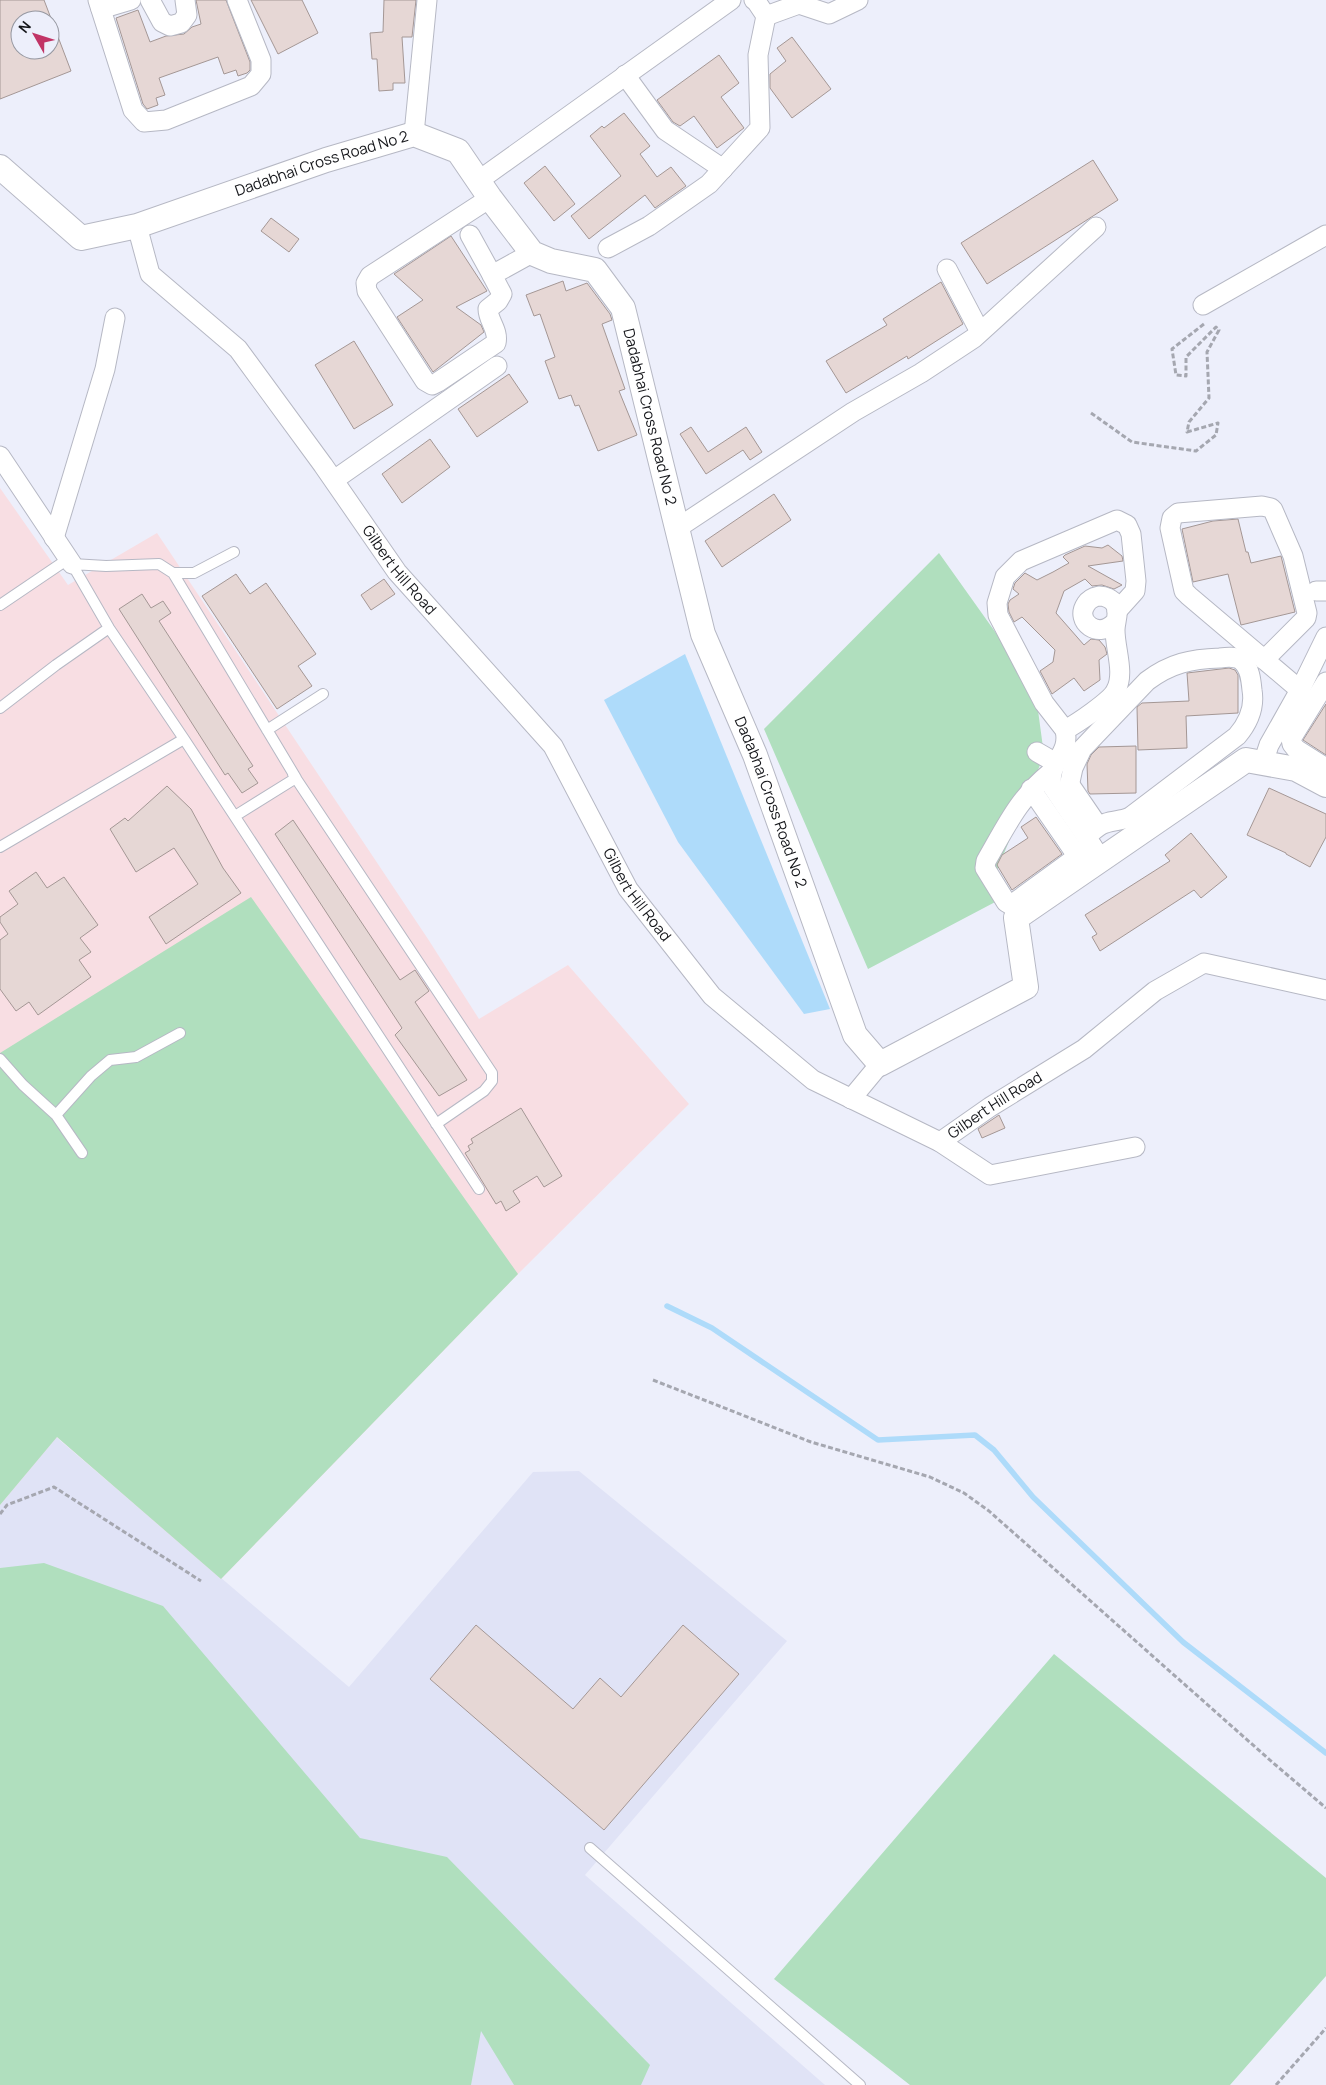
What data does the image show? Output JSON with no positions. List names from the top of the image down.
{
  "streets": {
    "street": ["Dadabhai Cross Road No 2", "Gilbert Hill Road"]
  },
  "crossings": [
    ["Dadabhai Cross Road No 2", "Gilbert Hill Road"]
  ],
  "north": "top left"
}
